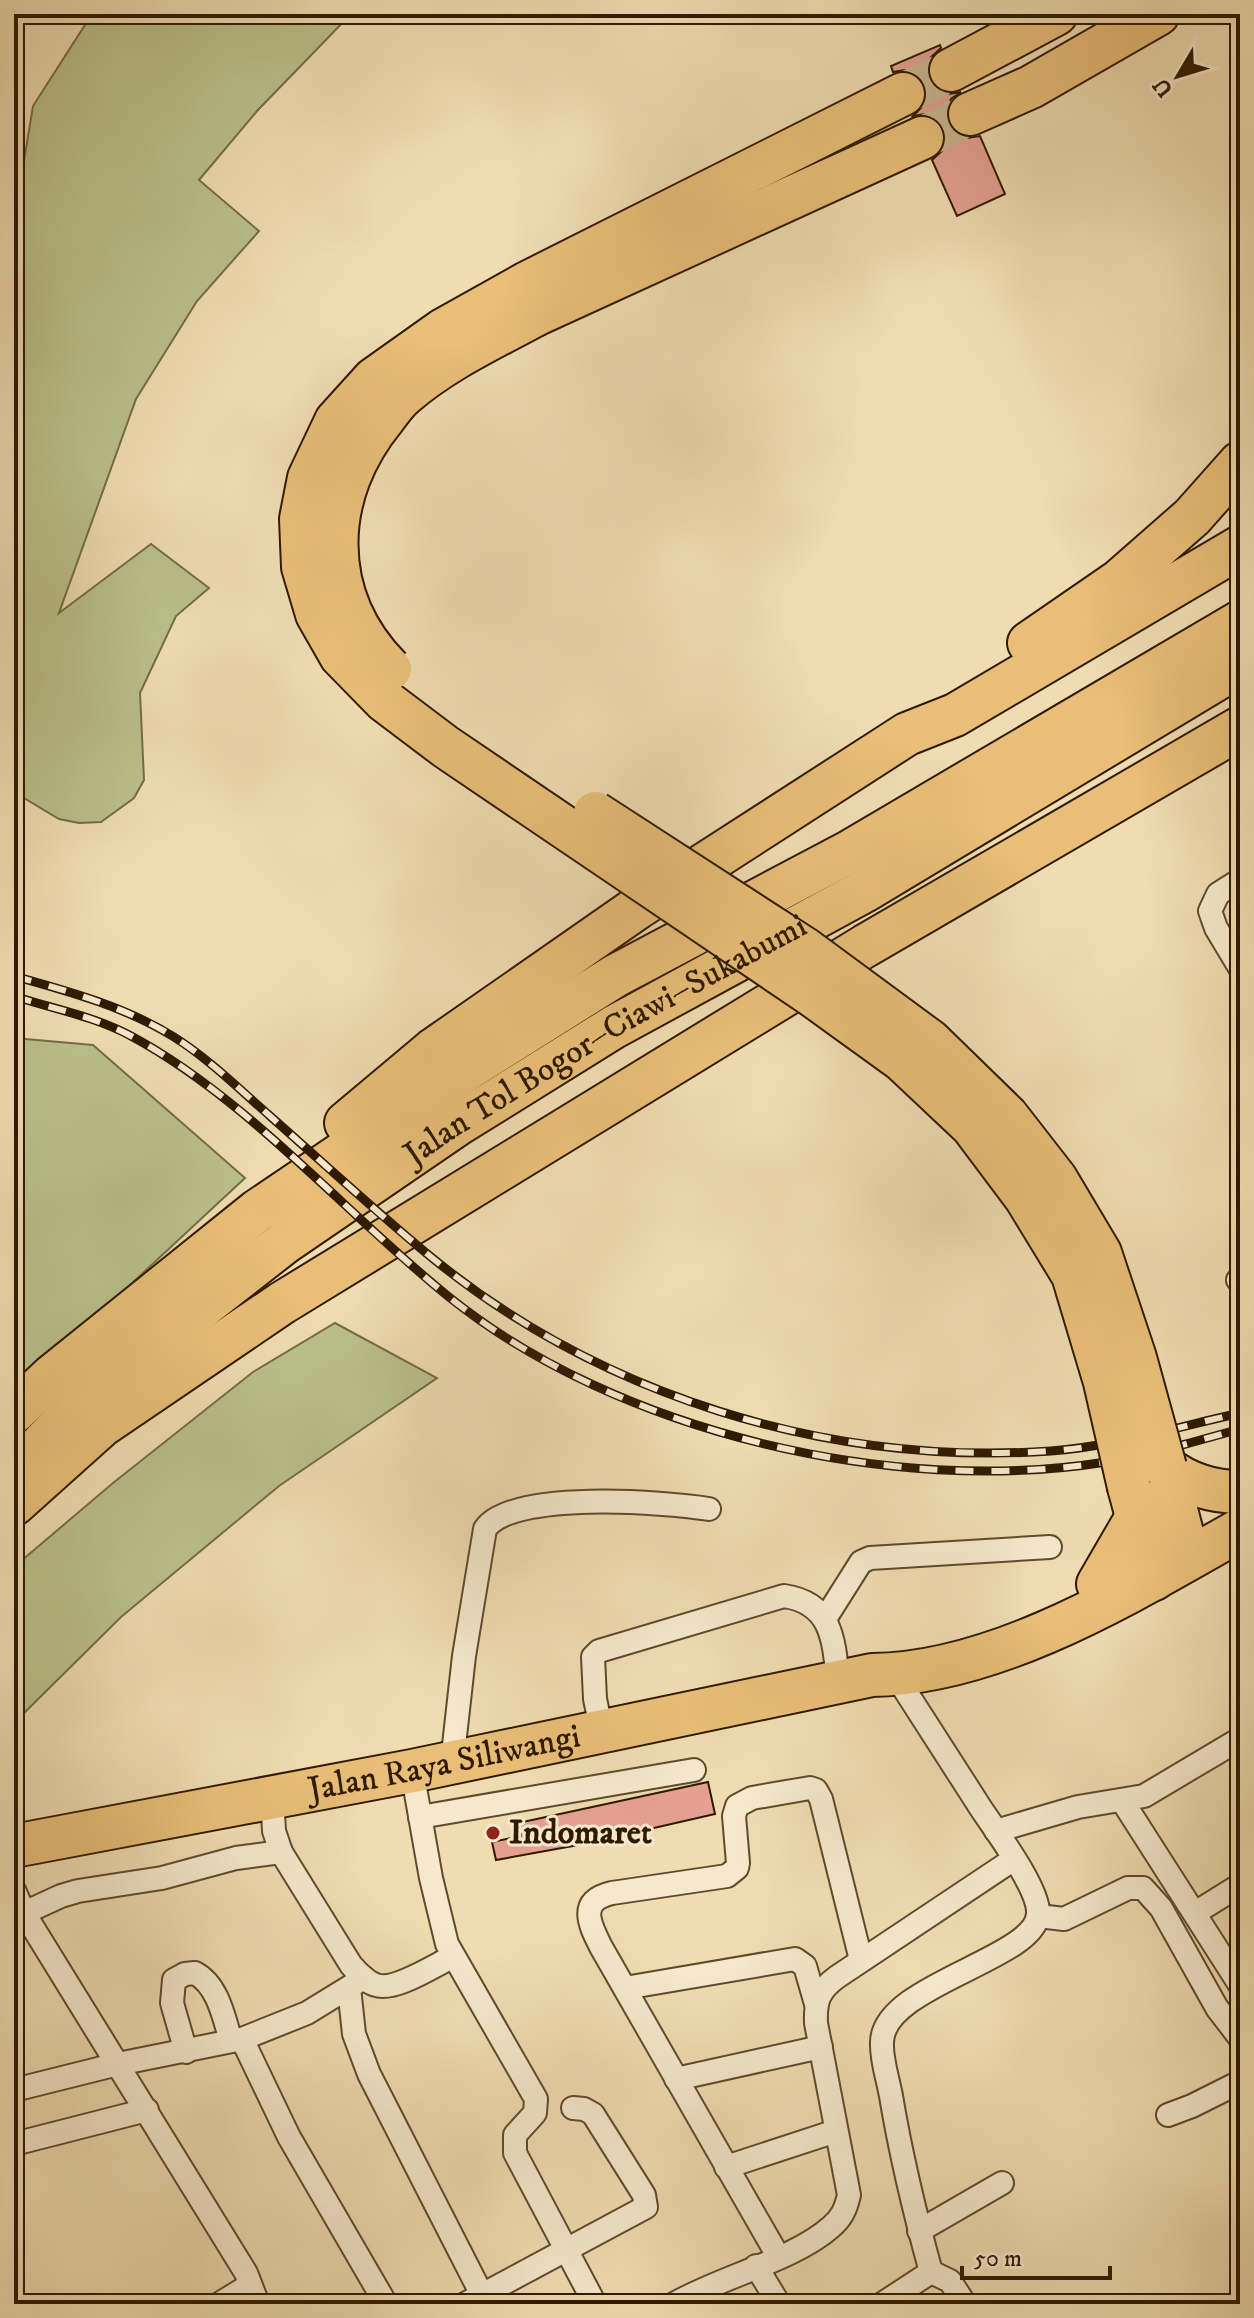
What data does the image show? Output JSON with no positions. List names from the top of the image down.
{
  "streets": {
    "highway": ["Jalan Tol Bogor–Ciawi–Sukabumi", "Jalan Raya Siliwangi"]
  },
  "places": ["Indomaret"],
  "scale_bar": "50 m",
  "north": "bottom left"
}
